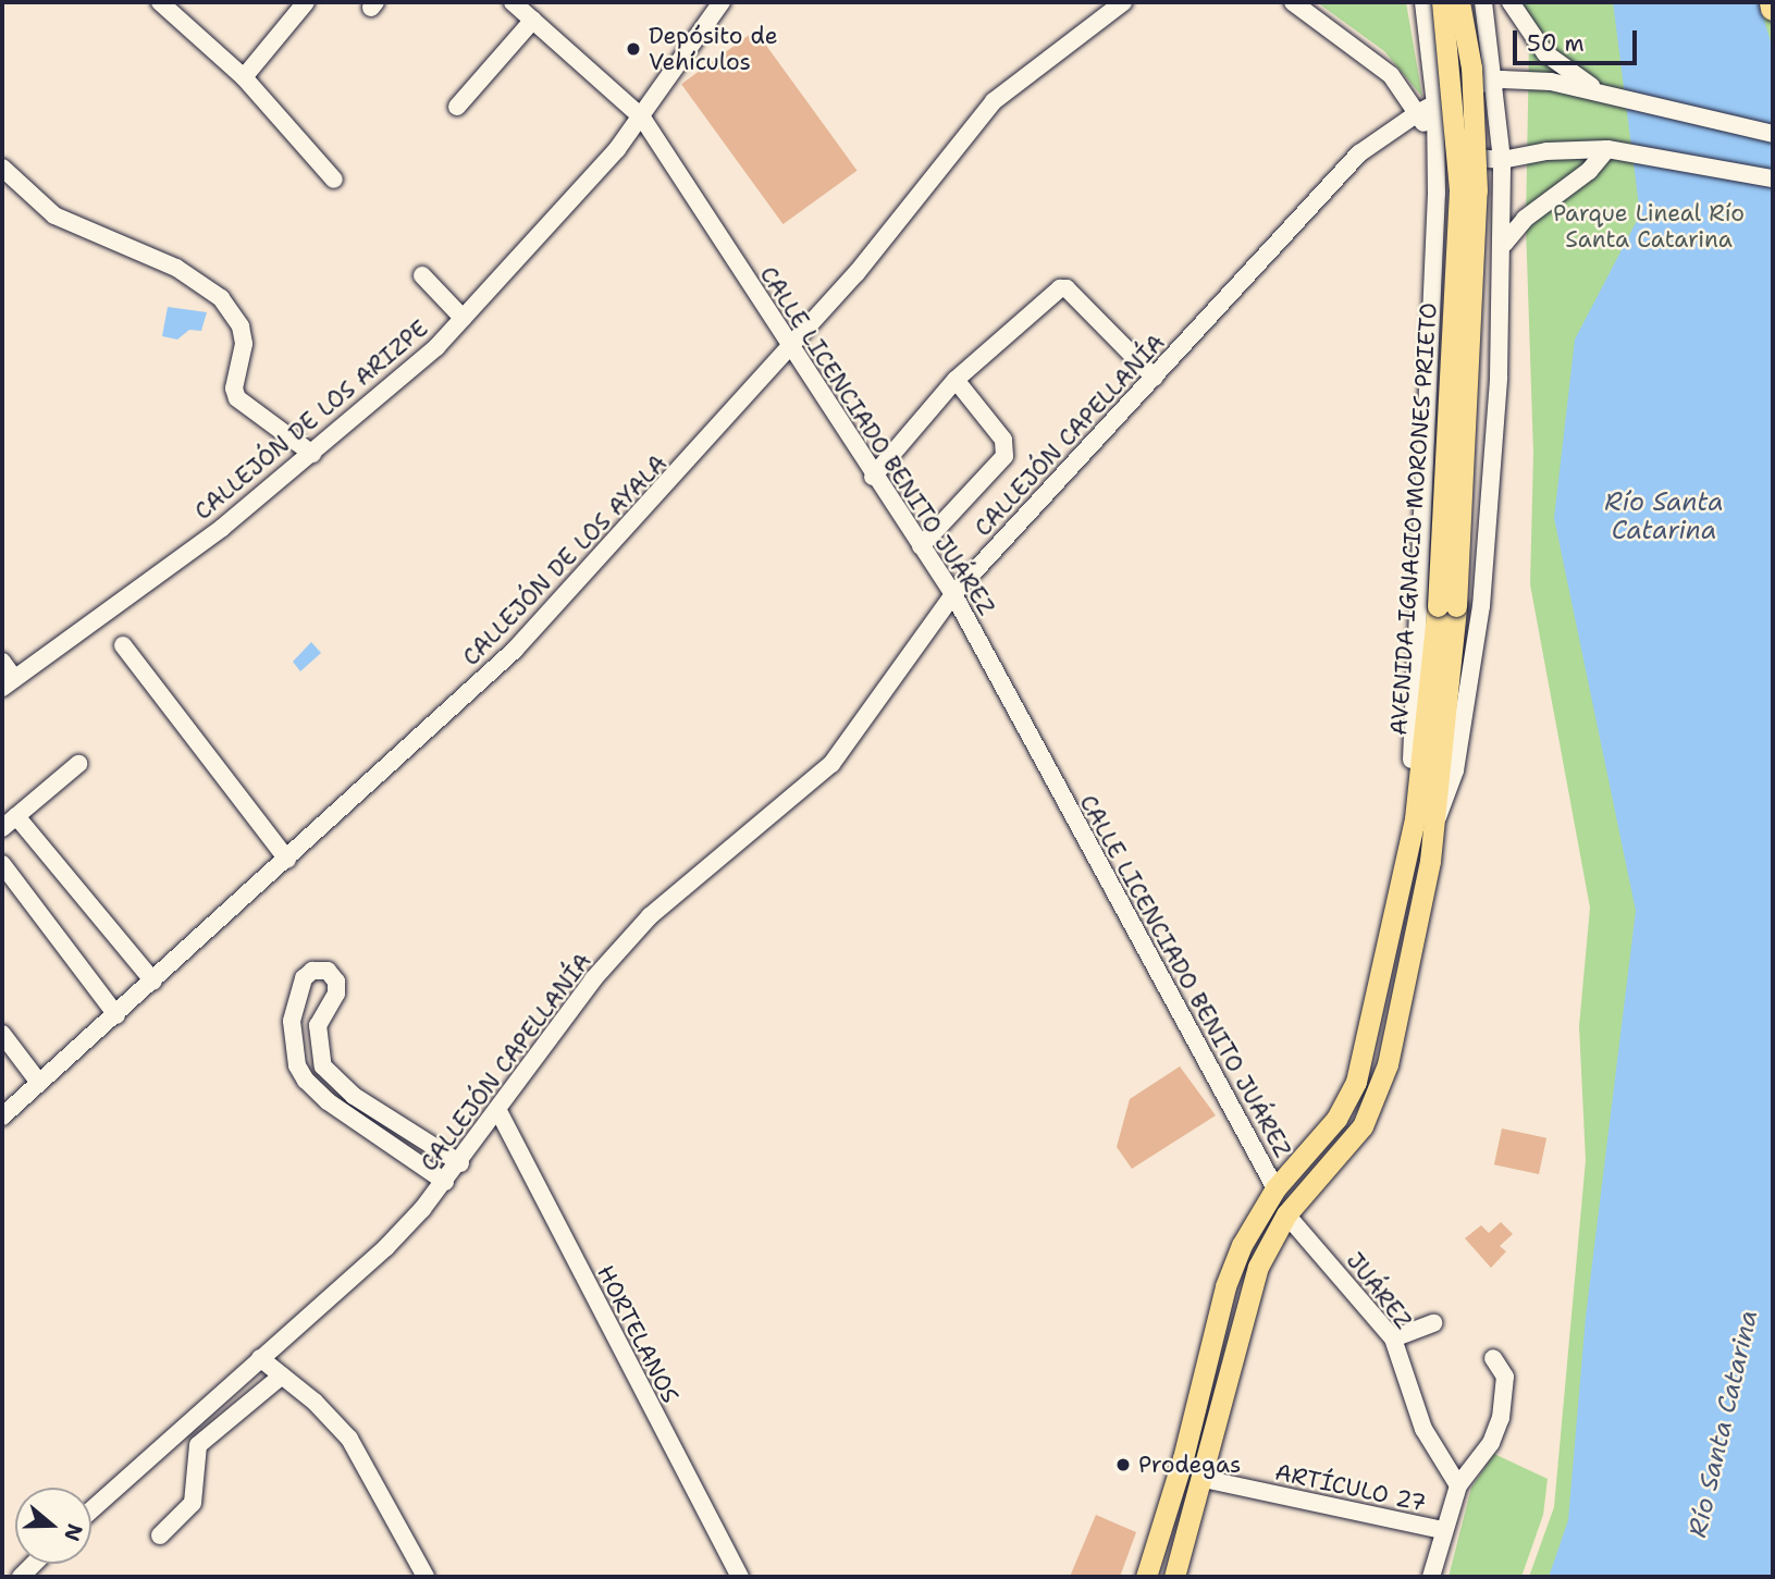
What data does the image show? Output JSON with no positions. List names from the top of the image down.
{
  "streets": {
    "main road": ["AVENIDA IGNACIO MORONES PRIETO"],
    "street": [
      "CALLEJÓN DE LOS ARIZPE",
      "CALLEJÓN CAPELLANÍA",
      "CALLE LICENCIADO BENITO JUÁREZ",
      "CALLEJÓN DE LOS AYALA",
      "JUÁREZ",
      "HORTELANOS",
      "ARTÍCULO 27"
    ]
  },
  "crossings": [
    ["CALLEJÓN DE LOS ARIZPE", "CALLE LICENCIADO BENITO JUÁREZ"],
    ["CALLEJÓN CAPELLANÍA", "CALLE LICENCIADO BENITO JUÁREZ"],
    ["CALLEJÓN CAPELLANÍA", "AVENIDA IGNACIO MORONES PRIETO"],
    ["CALLEJÓN CAPELLANÍA", "HORTELANOS"],
    ["CALLE LICENCIADO BENITO JUÁREZ", "AVENIDA IGNACIO MORONES PRIETO"],
    ["CALLE LICENCIADO BENITO JUÁREZ", "CALLEJÓN DE LOS AYALA"],
    ["AVENIDA IGNACIO MORONES PRIETO", "JUÁREZ"],
    ["AVENIDA IGNACIO MORONES PRIETO", "ARTÍCULO 27"]
  ],
  "water": ["Río Santa Catarina"],
  "parks": ["Parque Lineal Río Santa Catarina"],
  "places": ["Depósito de Vehículos", "Prodegas"],
  "scale_bar": "50 m",
  "north": "right"
}
